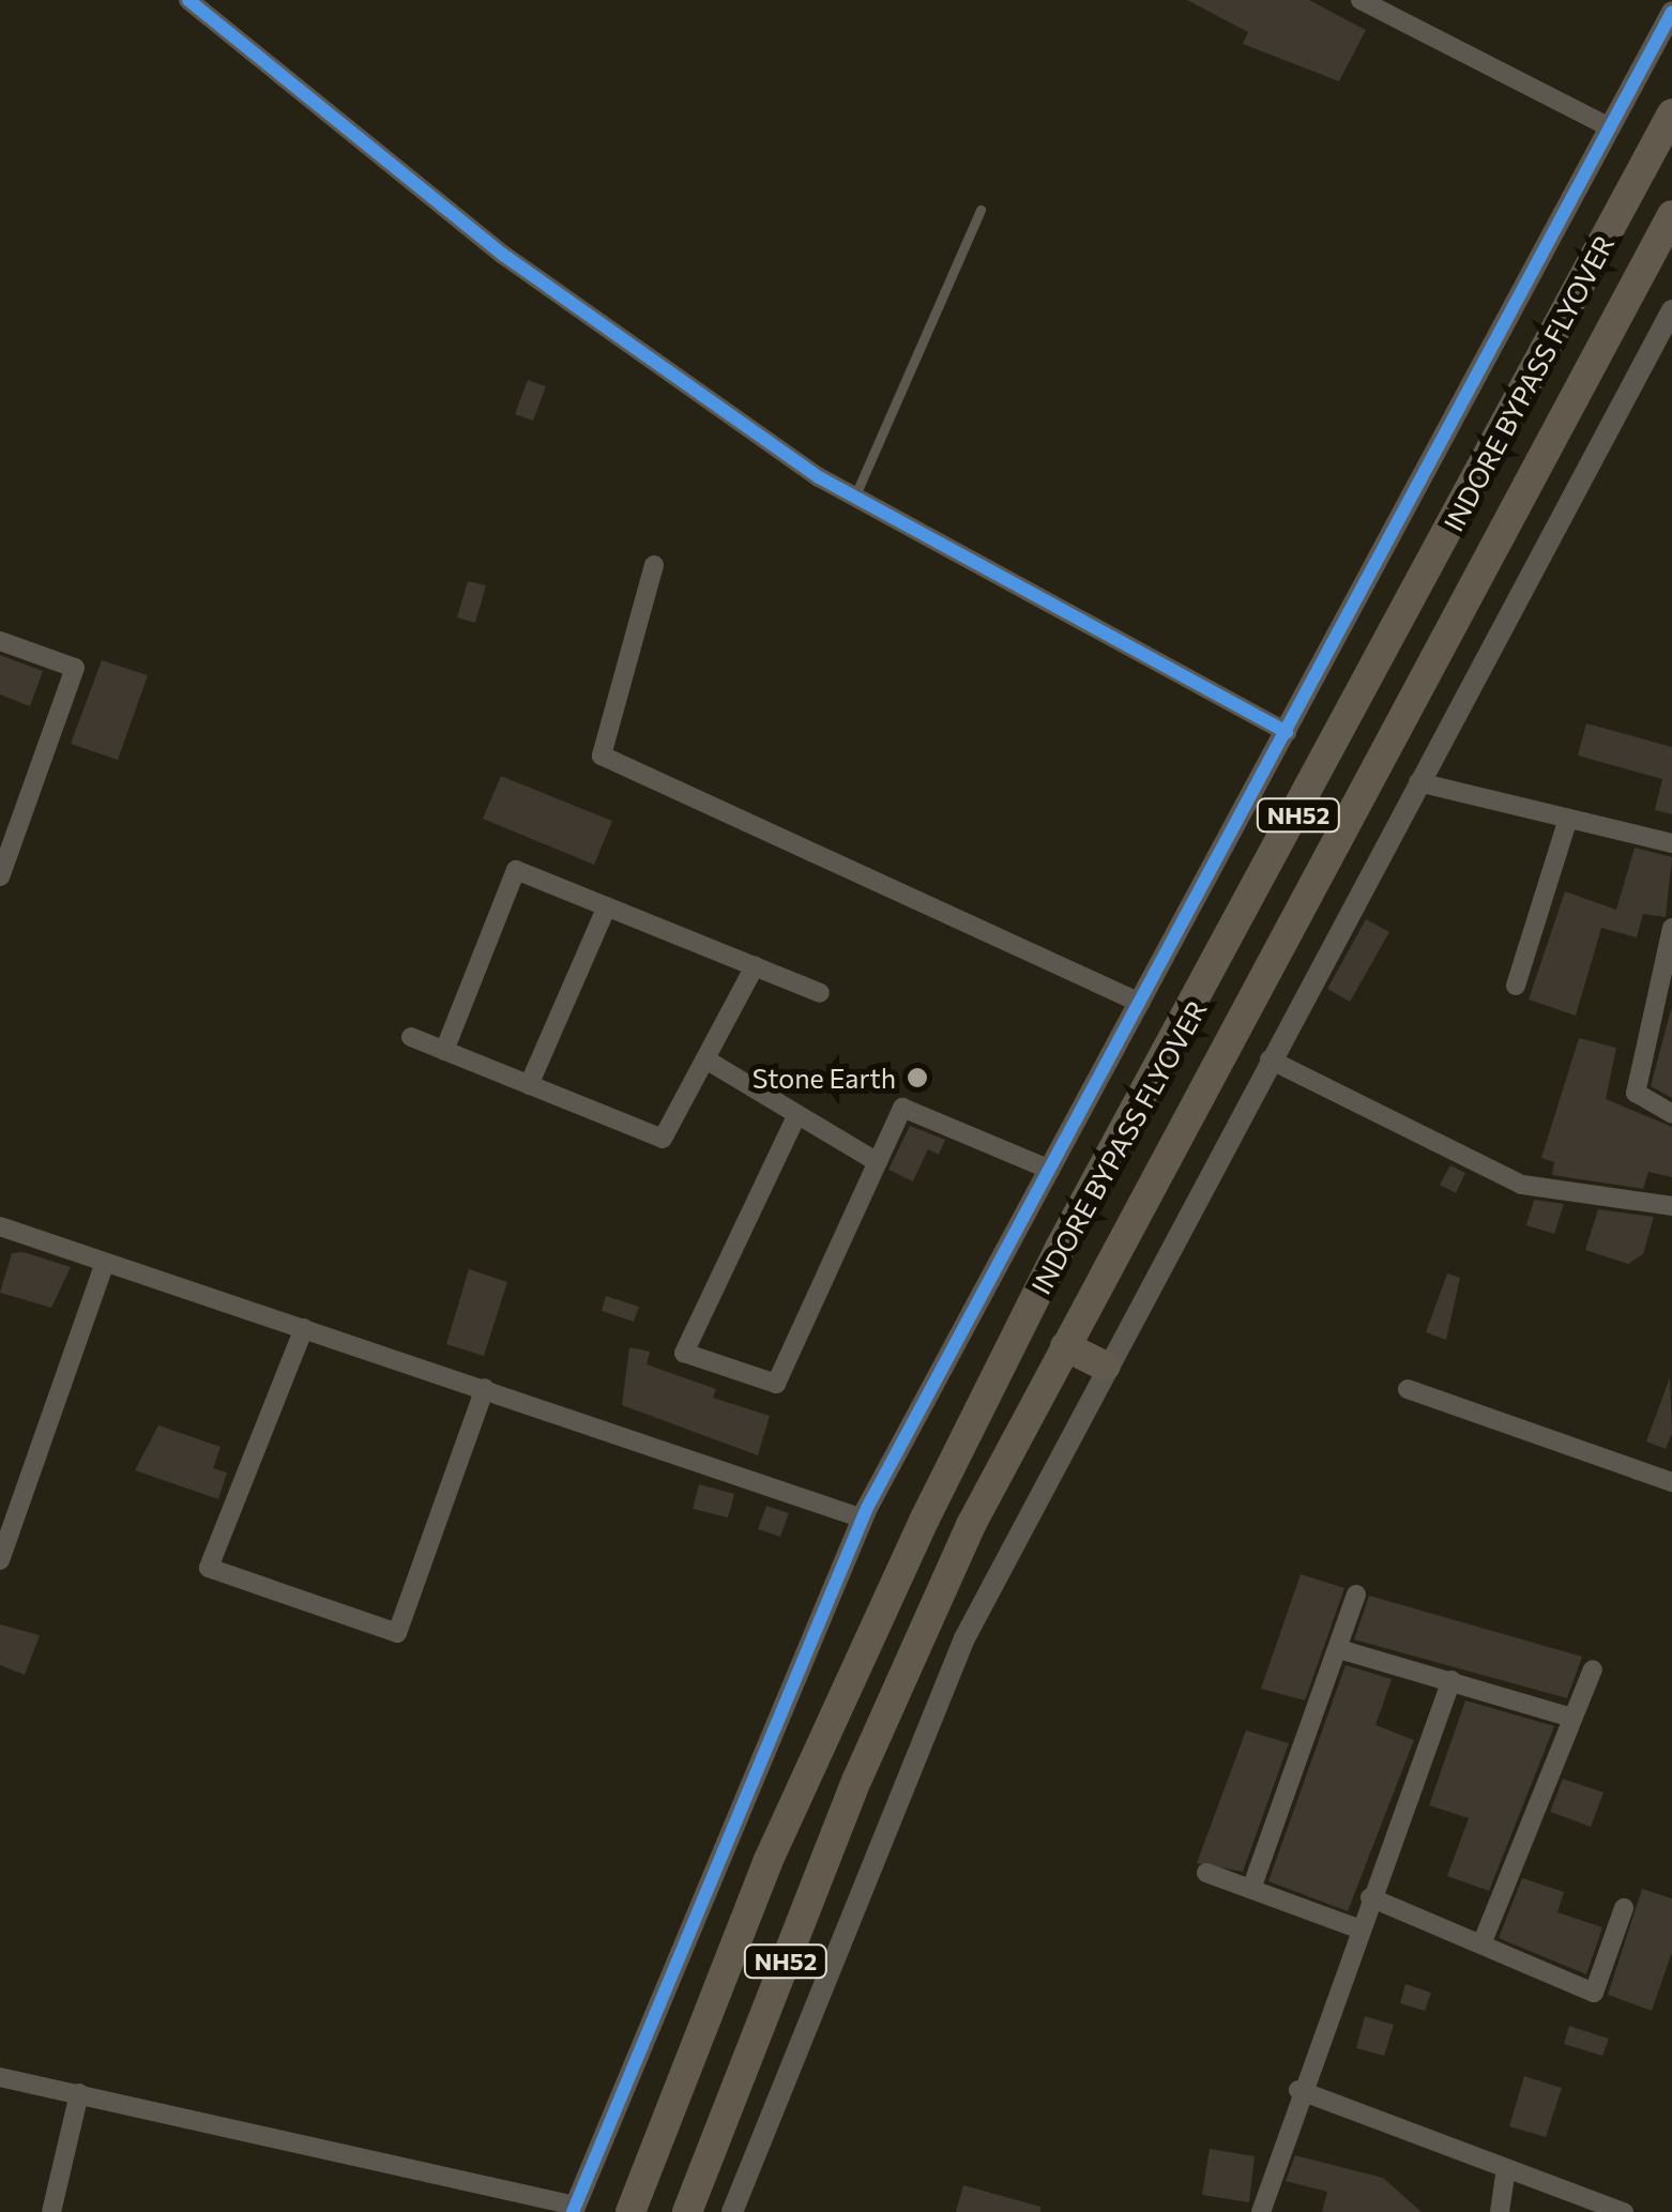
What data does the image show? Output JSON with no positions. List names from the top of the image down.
{
  "streets": {
    "highway": ["INDORE BYPASS FLYOVER", "NH52"]
  },
  "places": ["Stone Earth"]
}
